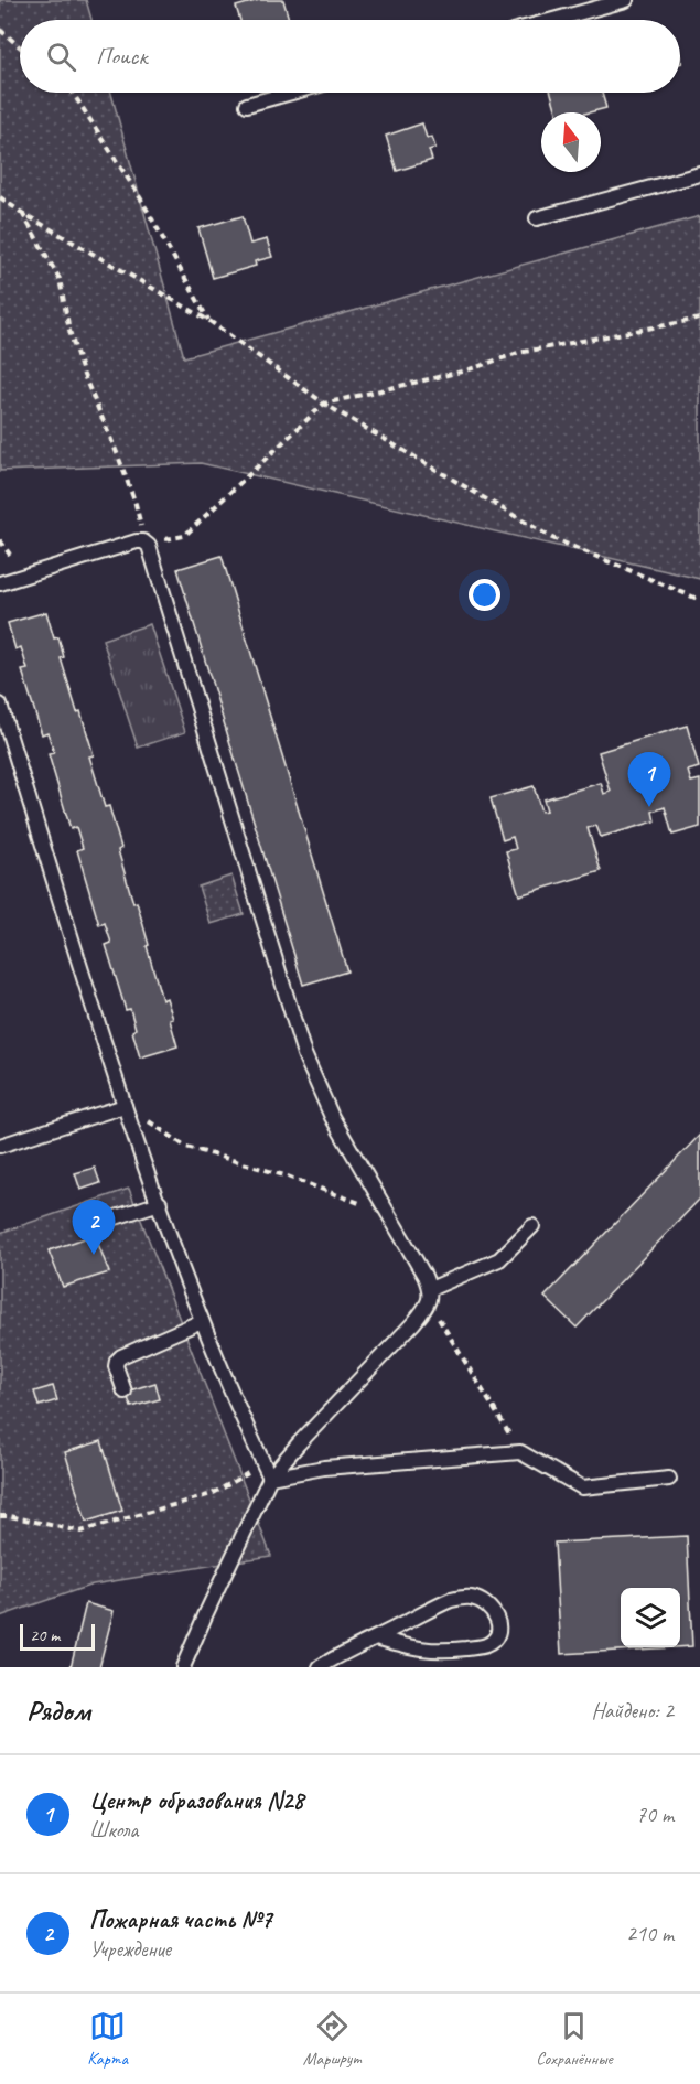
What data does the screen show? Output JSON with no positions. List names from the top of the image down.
{
  "scale_bar": "20 m",
  "north": "top",
  "page": {
    "search": "Поиск",
    "pins": ["1", "2"],
    "scale": "20 m",
    "heading": ["Рядом", "Найдено: 2"],
    "list": [
      {
        "mark": "1",
        "name": "Центр образования N28",
        "note": "Школа",
        "value": "70 m"
      },
      {
        "mark": "2",
        "name": "Пожарная часть №7",
        "note": "Учреждение",
        "value": "210 m"
      }
    ],
    "nav": ["Карта", "Маршрут", "Сохранённые"]
  }
}
